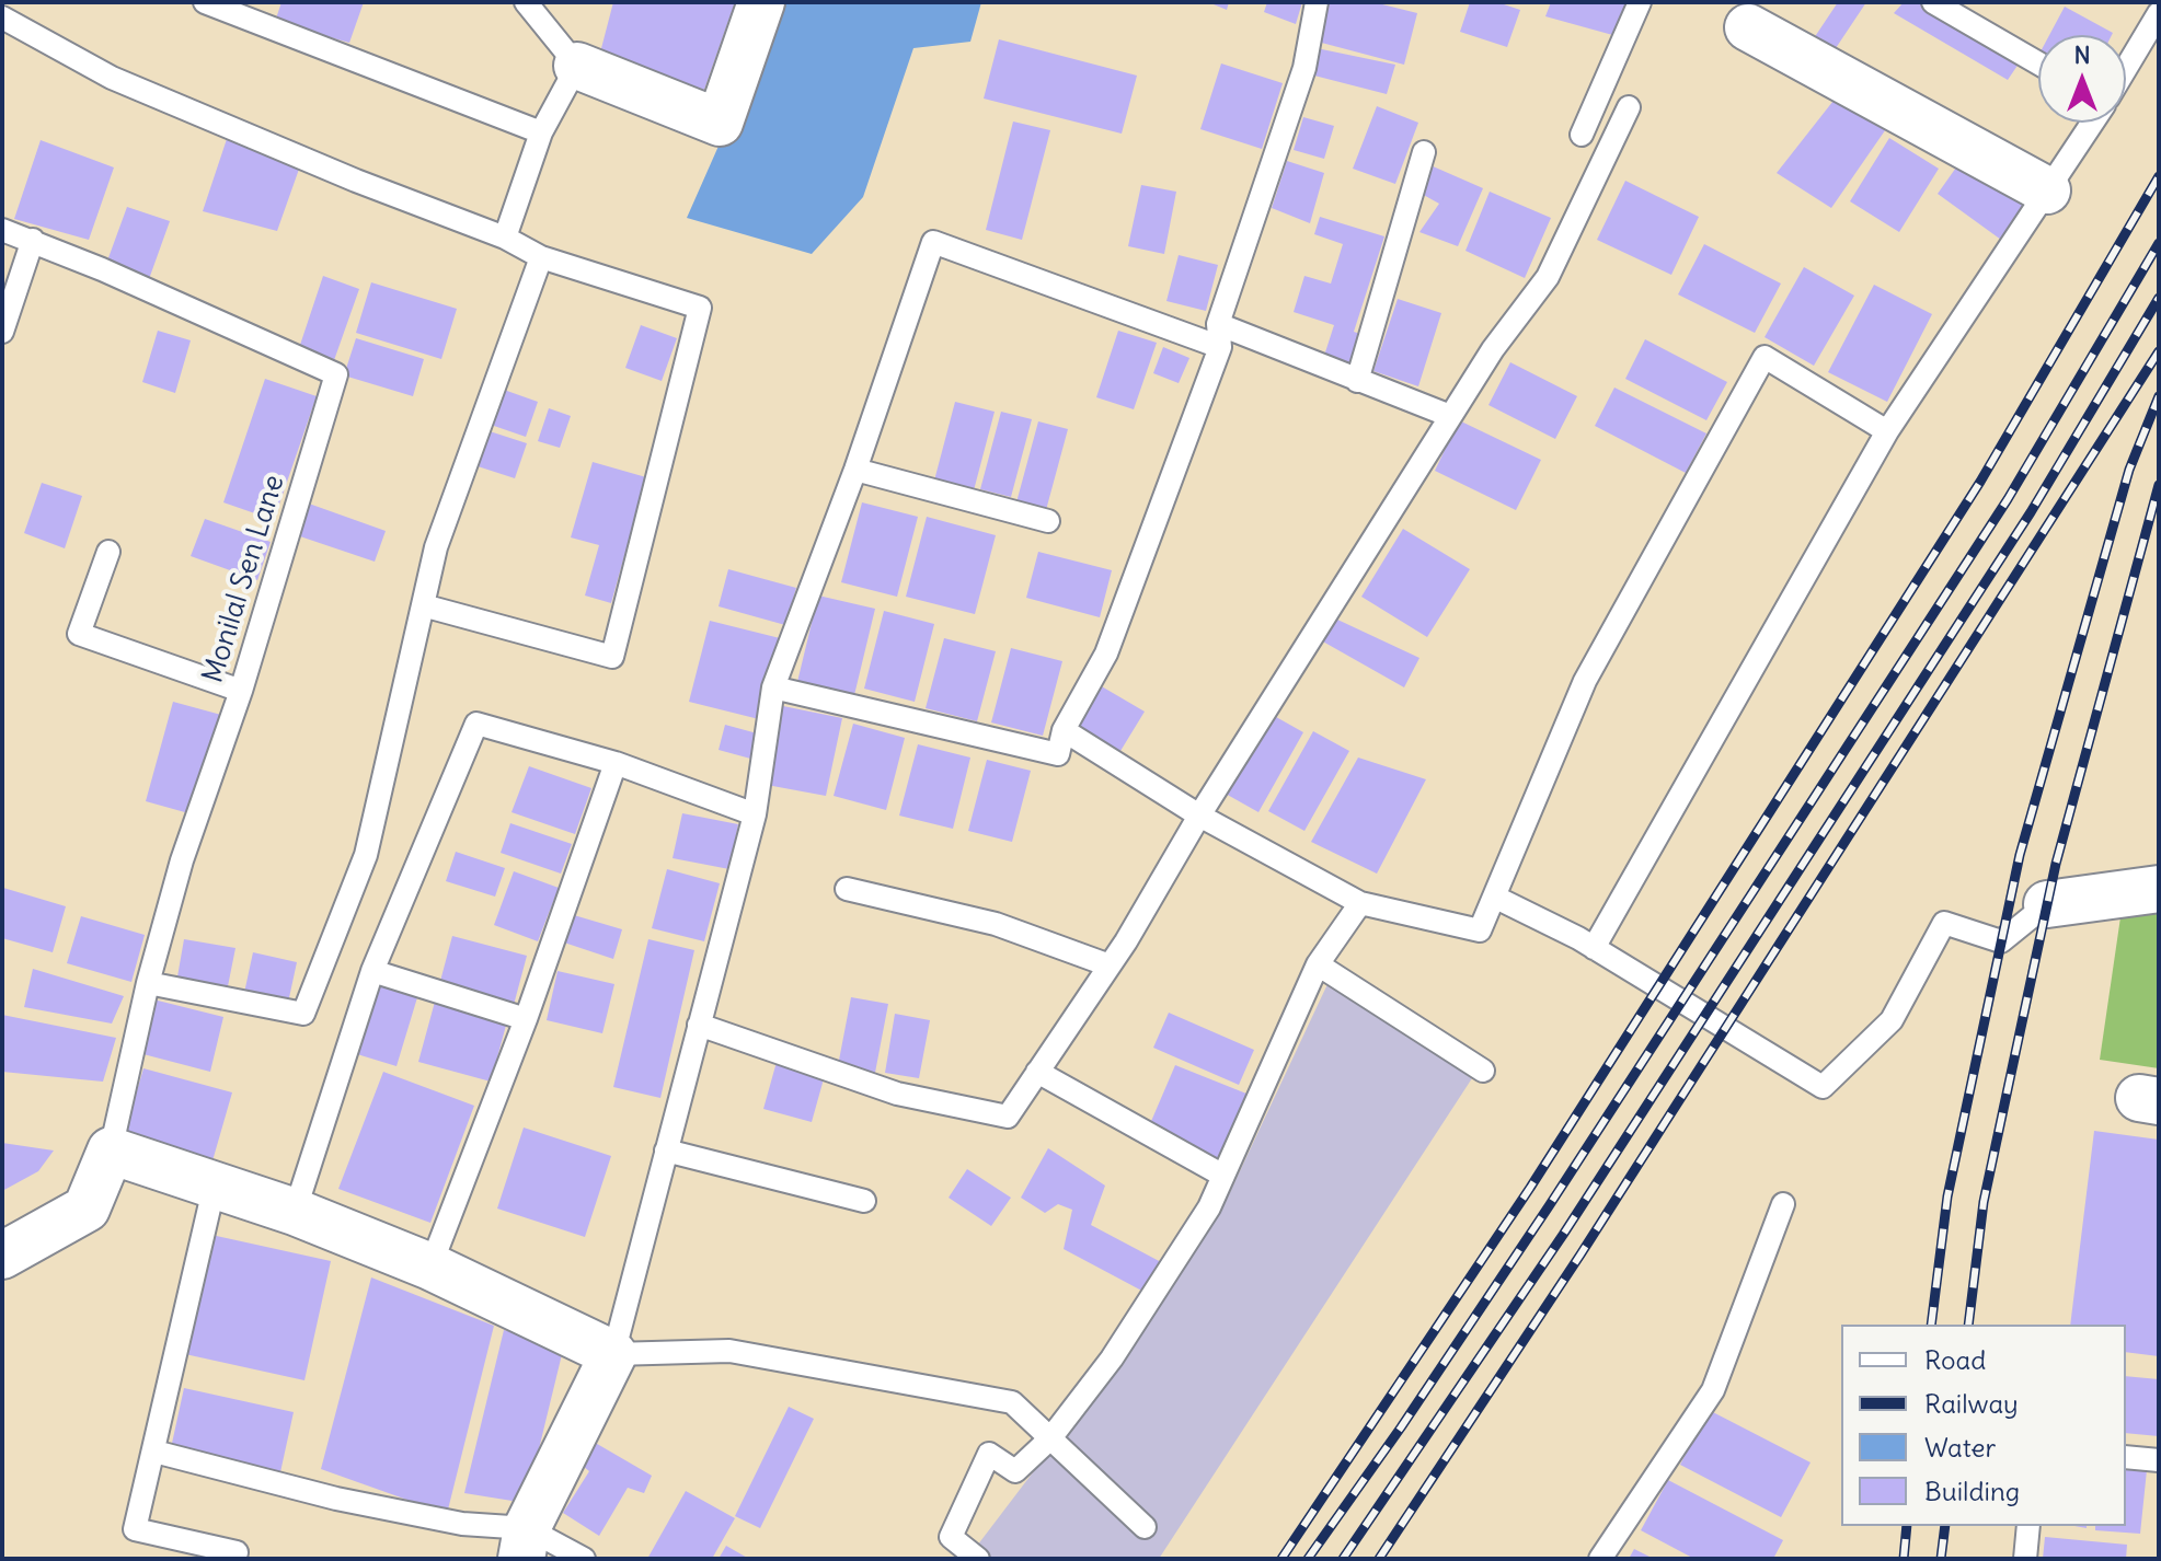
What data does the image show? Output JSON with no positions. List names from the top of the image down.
{
  "streets": {
    "lane": ["Monilal Sen Lane"]
  },
  "legend": [
    "Road",
    "Railway",
    "Water",
    "Building"
  ],
  "north": "top"
}
